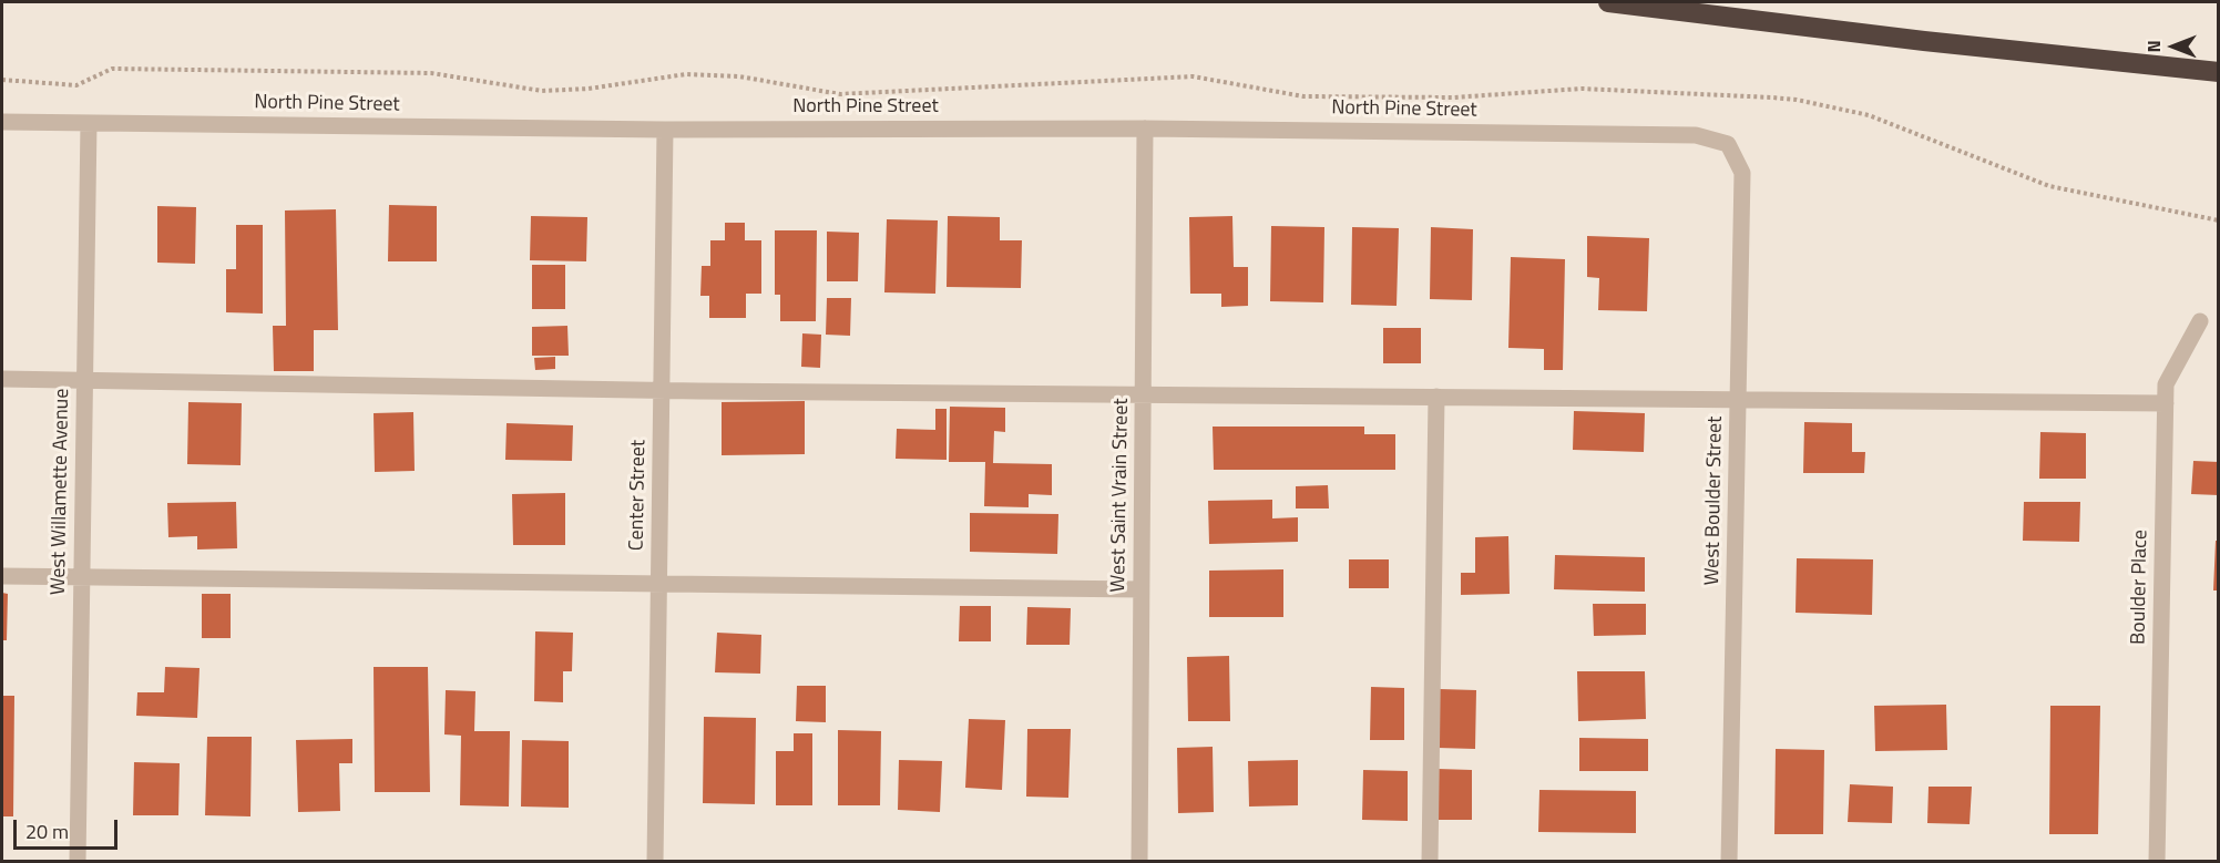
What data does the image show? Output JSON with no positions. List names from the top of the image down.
{
  "streets": {
    "street": [
      "North Pine Street",
      "West Willamette Avenue",
      "Center Street",
      "West Saint Vrain Street",
      "West Boulder Street",
      "Boulder Place"
    ]
  },
  "crossings": [
    ["North Pine Street", "West Willamette Avenue"],
    ["North Pine Street", "Center Street"],
    ["North Pine Street", "West Saint Vrain Street"],
    ["North Pine Street", "West Boulder Street"]
  ],
  "scale_bar": "20 m",
  "north": "left"
}
